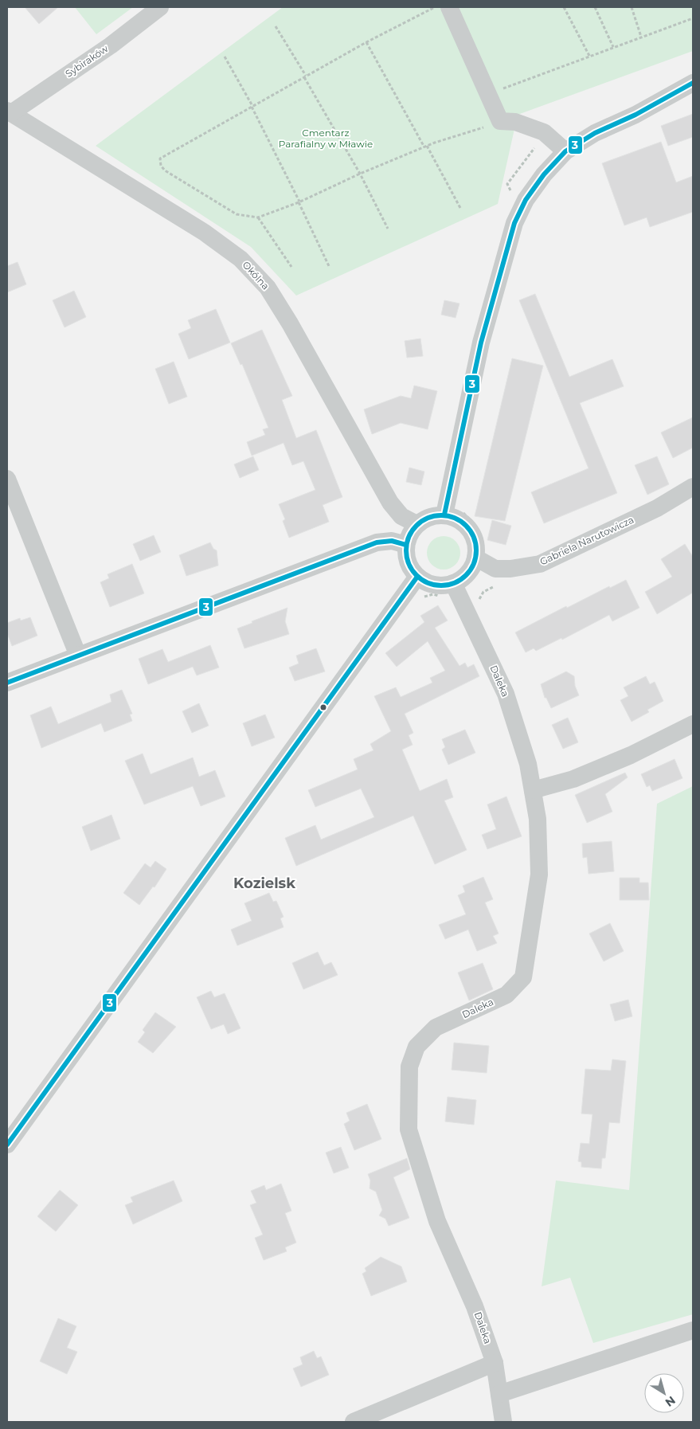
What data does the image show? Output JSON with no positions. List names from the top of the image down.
{
  "streets": {
    "street": [
      "Sybiraków",
      "Okólna",
      "Gabriela Narutowicza",
      "Daleka"
    ]
  },
  "crossings": [
    ["Sybiraków", "Okólna"],
    ["Okólna", "Gabriela Narutowicza"],
    ["Okólna", "Daleka"],
    ["Gabriela Narutowicza", "Daleka"]
  ],
  "districts": ["Kozielsk"],
  "parks": ["Cmentarz Parafialny w Mławie"],
  "lines": ["transit line 3"],
  "north": "bottom right"
}
